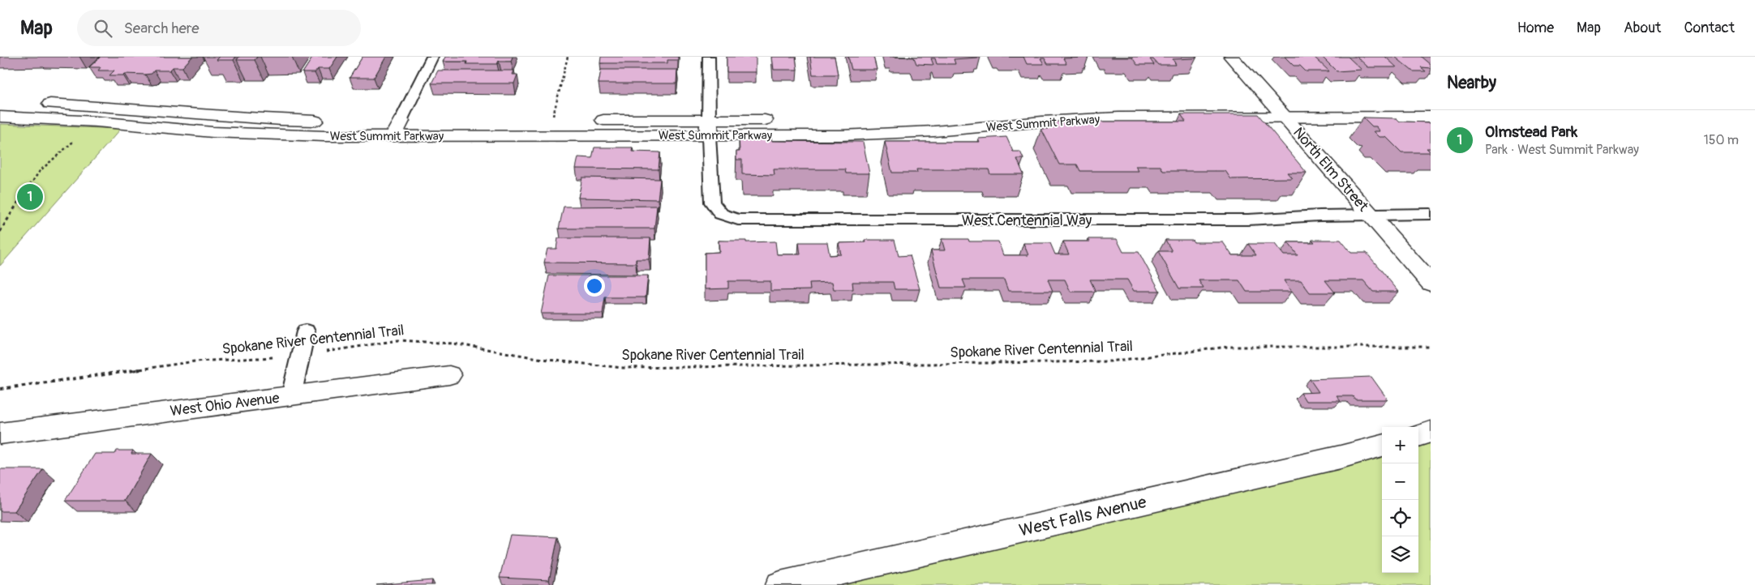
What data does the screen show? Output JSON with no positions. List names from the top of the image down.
{
  "streets": {
    "street": [
      "West Summit Parkway",
      "North Elm Street",
      "West Ohio Avenue",
      "West Falls Avenue"
    ],
    "lane": ["West Centennial Way"],
    "path": ["Spokane River Centennial Trail"]
  },
  "crossings": [
    ["West Summit Parkway", "North Elm Street"],
    ["West Summit Parkway", "West Centennial Way"],
    ["North Elm Street", "West Centennial Way"]
  ],
  "page": {
    "header": "Map",
    "search": "Search here",
    "nav": [
      "Home",
      "Map",
      "About",
      "Contact"
    ],
    "heading": "Nearby",
    "list": [
      {
        "mark": "1",
        "name": "Olmstead Park",
        "note": "Park · West Summit Parkway",
        "value": "150 m"
      }
    ],
    "pins": "1",
    "map_buttons": ["+", "−"]
  }
}
